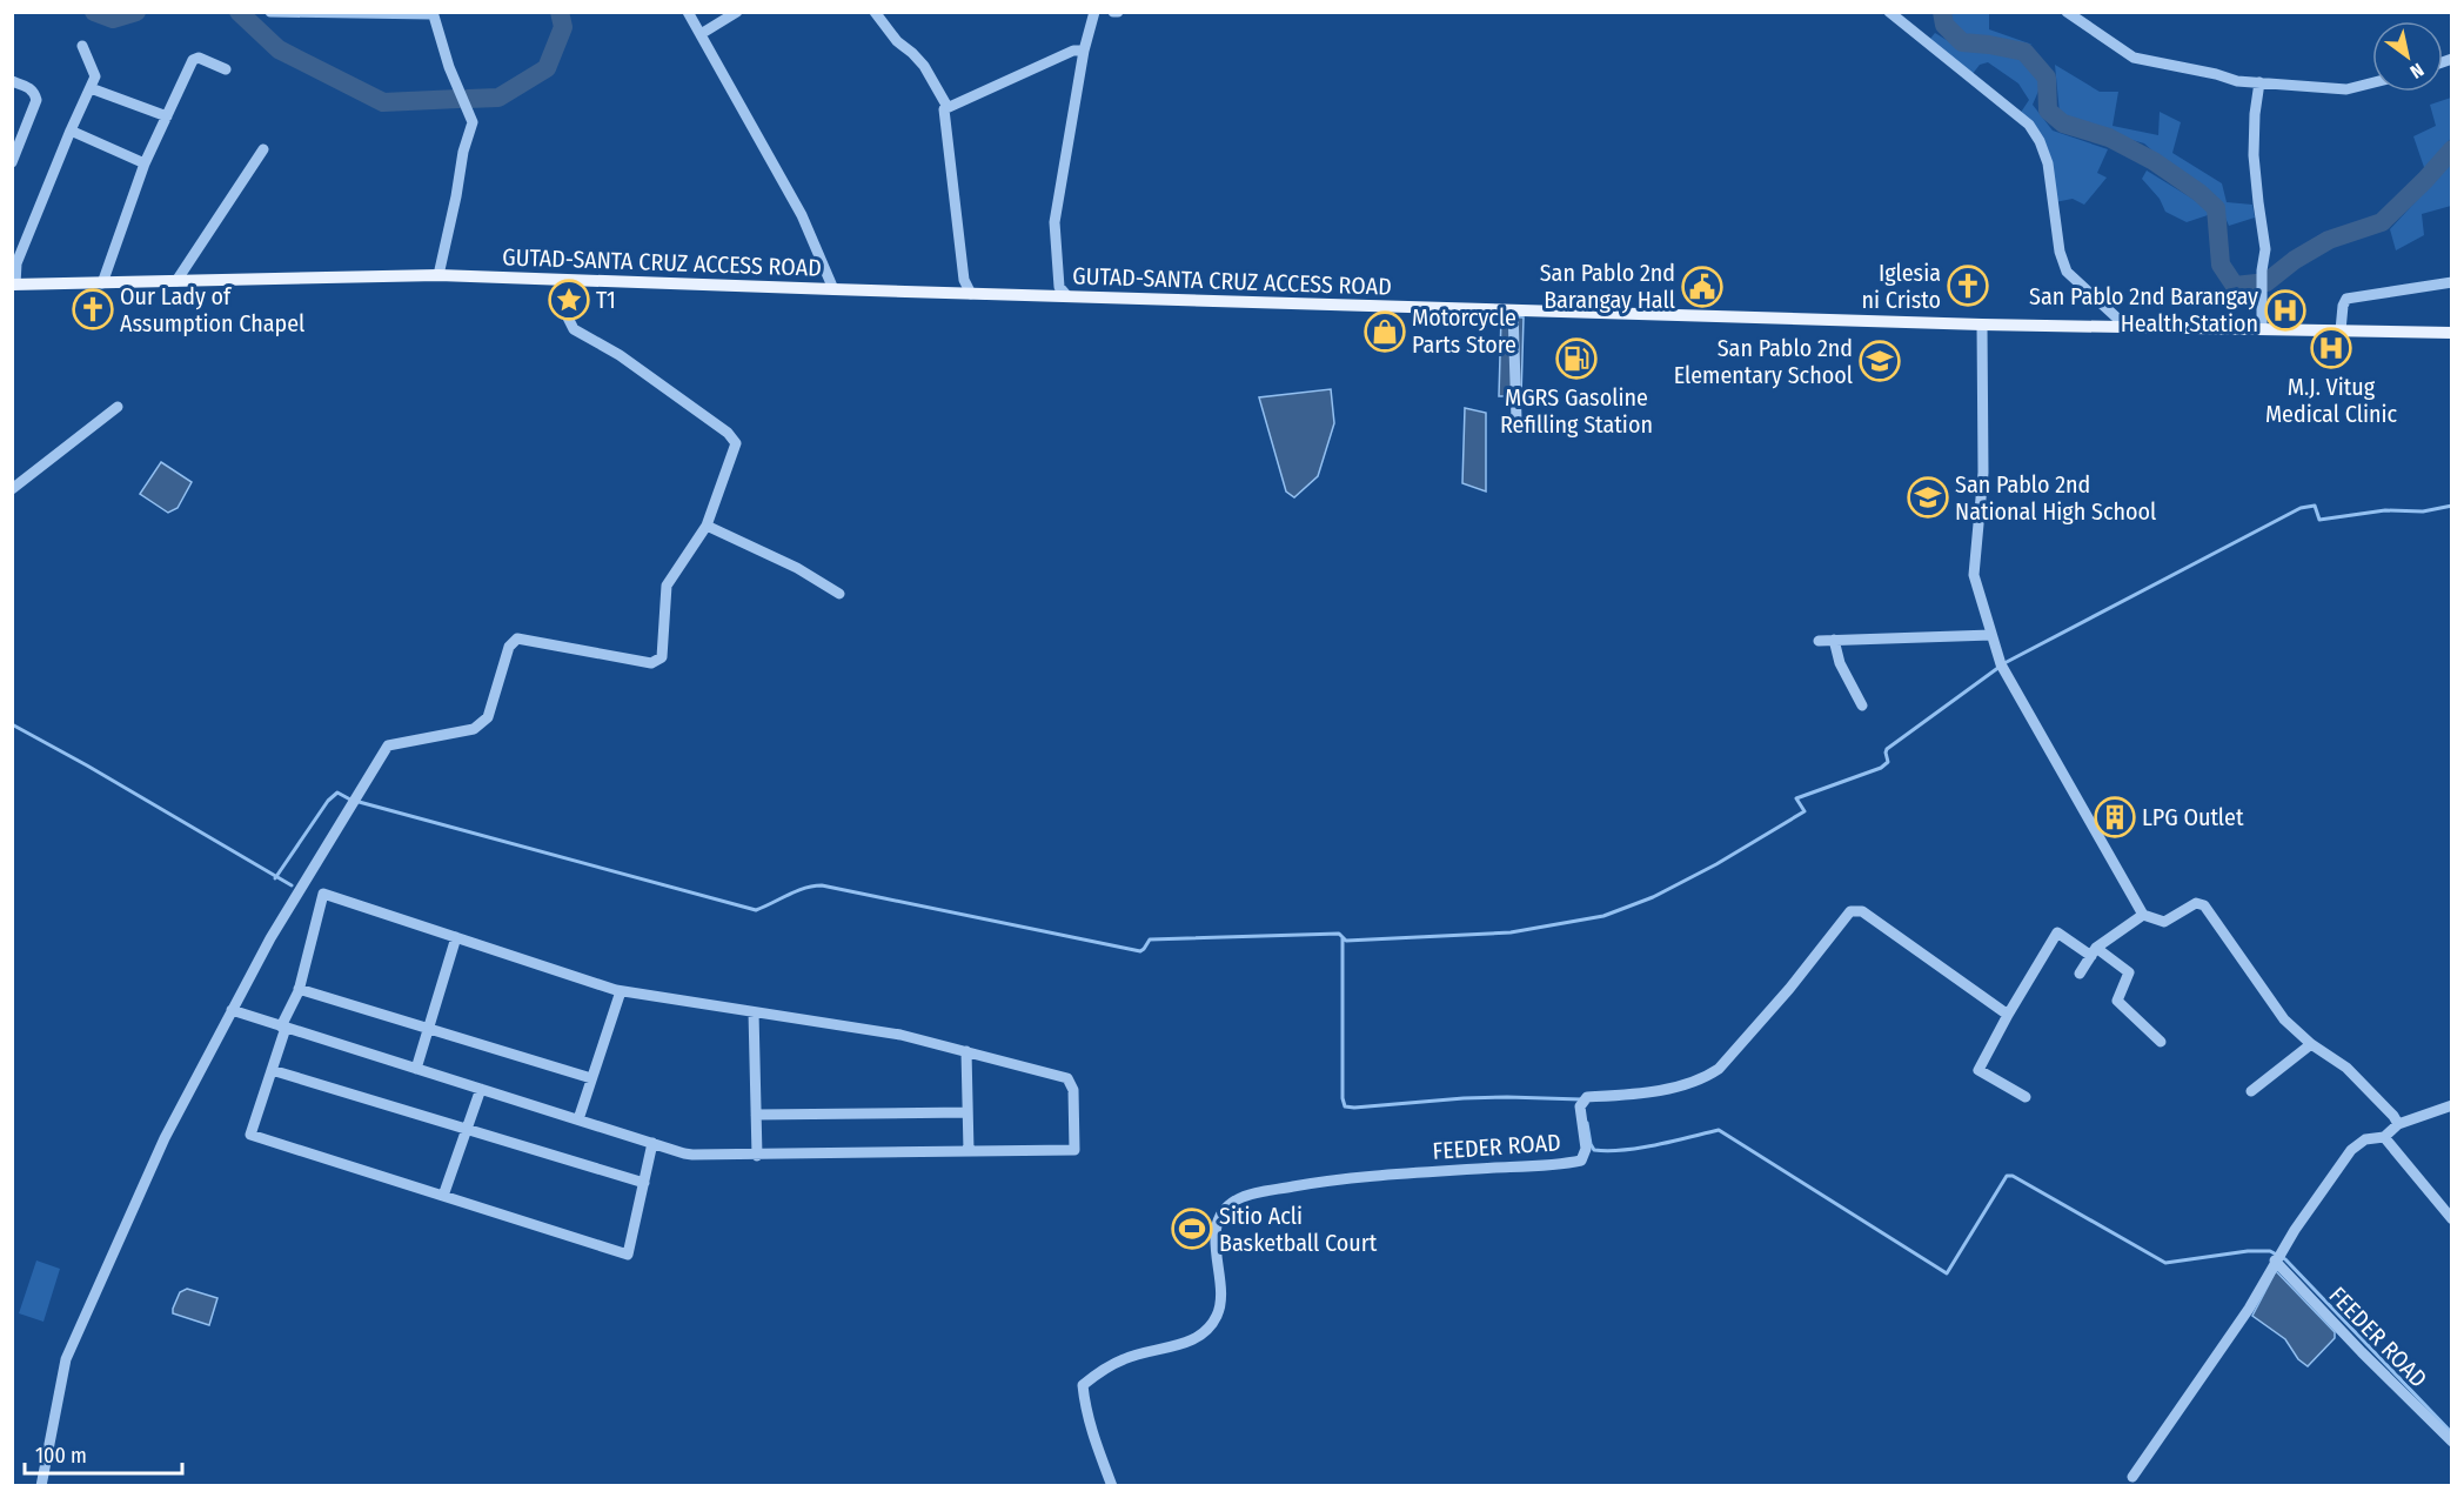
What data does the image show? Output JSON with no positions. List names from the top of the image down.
{
  "streets": {
    "main road": ["GUTAD-SANTA CRUZ ACCESS ROAD"],
    "street": ["FEEDER ROAD"]
  },
  "places": {
    "church": ["Iglesia ni Cristo", "Our Lady of Assumption Chapel"],
    "public building": ["San Pablo 2nd Barangay Hall"],
    "place": ["T1"],
    "hospital": ["San Pablo 2nd Barangay Health Station", "M.J. Vitug Medical Clinic"],
    "shop": ["Motorcycle Parts Store"],
    "fuel station": ["MGRS Gasoline Refilling Station"],
    "school or university": ["San Pablo 2nd Elementary School", "San Pablo 2nd National High School"],
    "building": ["LPG Outlet"],
    "sports": ["Sitio Acli Basketball Court"]
  },
  "scale_bar": "100 m",
  "north": "bottom right"
}
